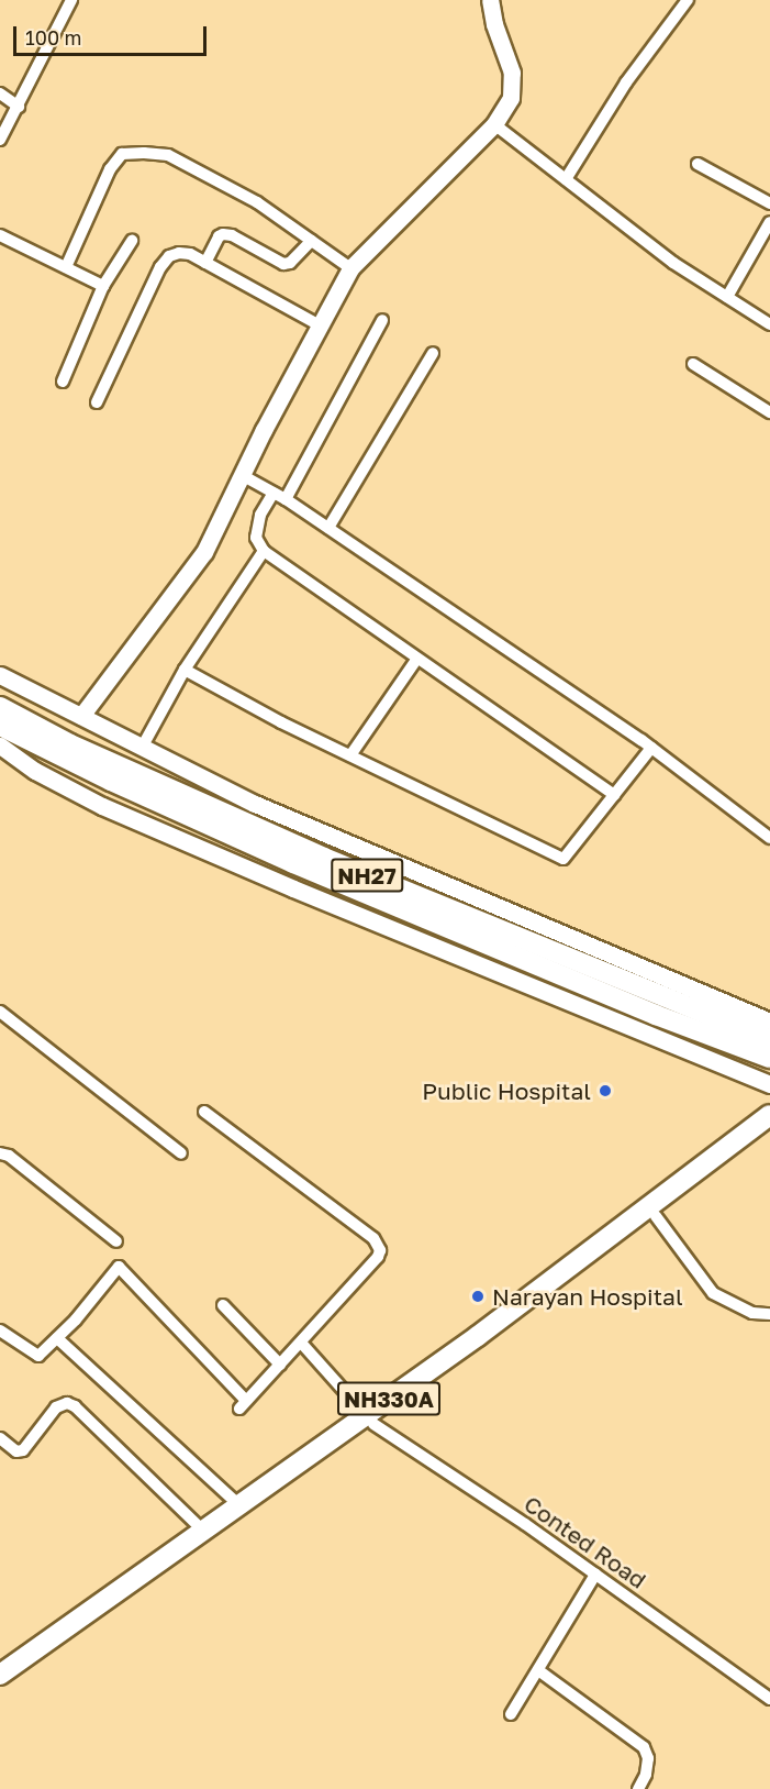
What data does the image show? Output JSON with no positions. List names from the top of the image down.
{
  "streets": {
    "highway": ["NH27", "NH330A"],
    "street": ["Conted Road"]
  },
  "crossings": [
    ["NH330A", "Conted Road"]
  ],
  "places": ["Public Hospital", "Narayan Hospital"],
  "scale_bar": "100 m"
}
